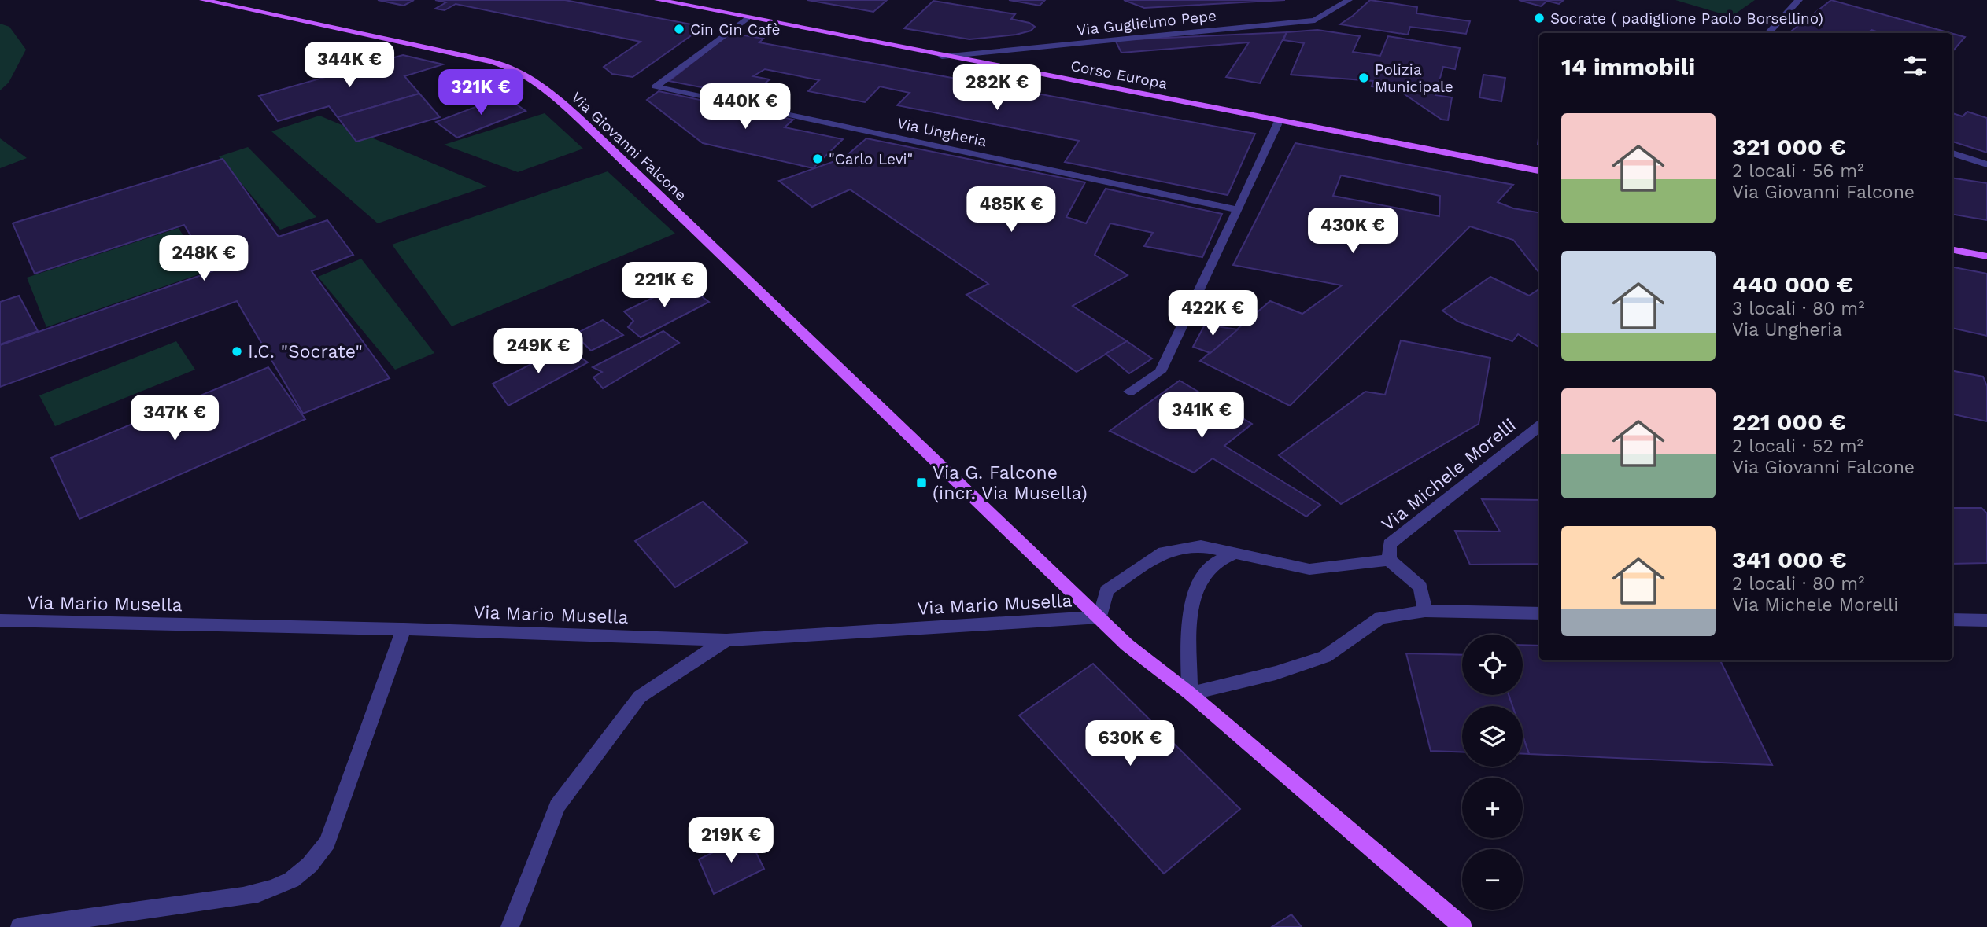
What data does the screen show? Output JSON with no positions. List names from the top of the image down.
{
  "streets": {
    "main road": ["Corso Europa", "Via Giovanni Falcone"],
    "street": [
      "Via Guglielmo Pepe",
      "Via Ungheria",
      "Via Michele Morelli",
      "Via Mario Musella"
    ]
  },
  "crossings": [
    ["Via Guglielmo Pepe", "Corso Europa"],
    ["Corso Europa", "Via Ungheria"],
    ["Via Giovanni Falcone", "Via Michele Morelli"],
    ["Via Giovanni Falcone", "Via Mario Musella"],
    ["Via Michele Morelli", "Via Mario Musella"]
  ],
  "places": {
    "other": [
      "Socrate ( padiglione Paolo Borsellino)",
      "Cin Cin Cafè",
      "Polizia Municipale",
      "\"Carlo Levi\"",
      "I.C. \"Socrate\""
    ],
    "transit": ["Via G. Falcone (incr. Via Musella)"]
  },
  "page": {
    "heading": "14 immobili",
    "price": [
      "344K €",
      "282K €",
      "321K €",
      "440K €",
      "485K €",
      "430K €",
      "248K €",
      "221K €",
      "422K €",
      "249K €",
      "341K €",
      "347K €",
      "630K €",
      "219K €"
    ],
    "list": [
      {
        "name": "321 000 €",
        "note": "2 locali · 56 m² · Via Giovanni Falcone"
      },
      {
        "name": "440 000 €",
        "note": "3 locali · 80 m² · Via Ungheria"
      },
      {
        "name": "221 000 €",
        "note": "2 locali · 52 m² · Via Giovanni Falcone"
      },
      {
        "name": "341 000 €",
        "note": "2 locali · 80 m² · Via Michele Morelli"
      }
    ],
    "map_buttons": ["+", "−"]
  }
}
